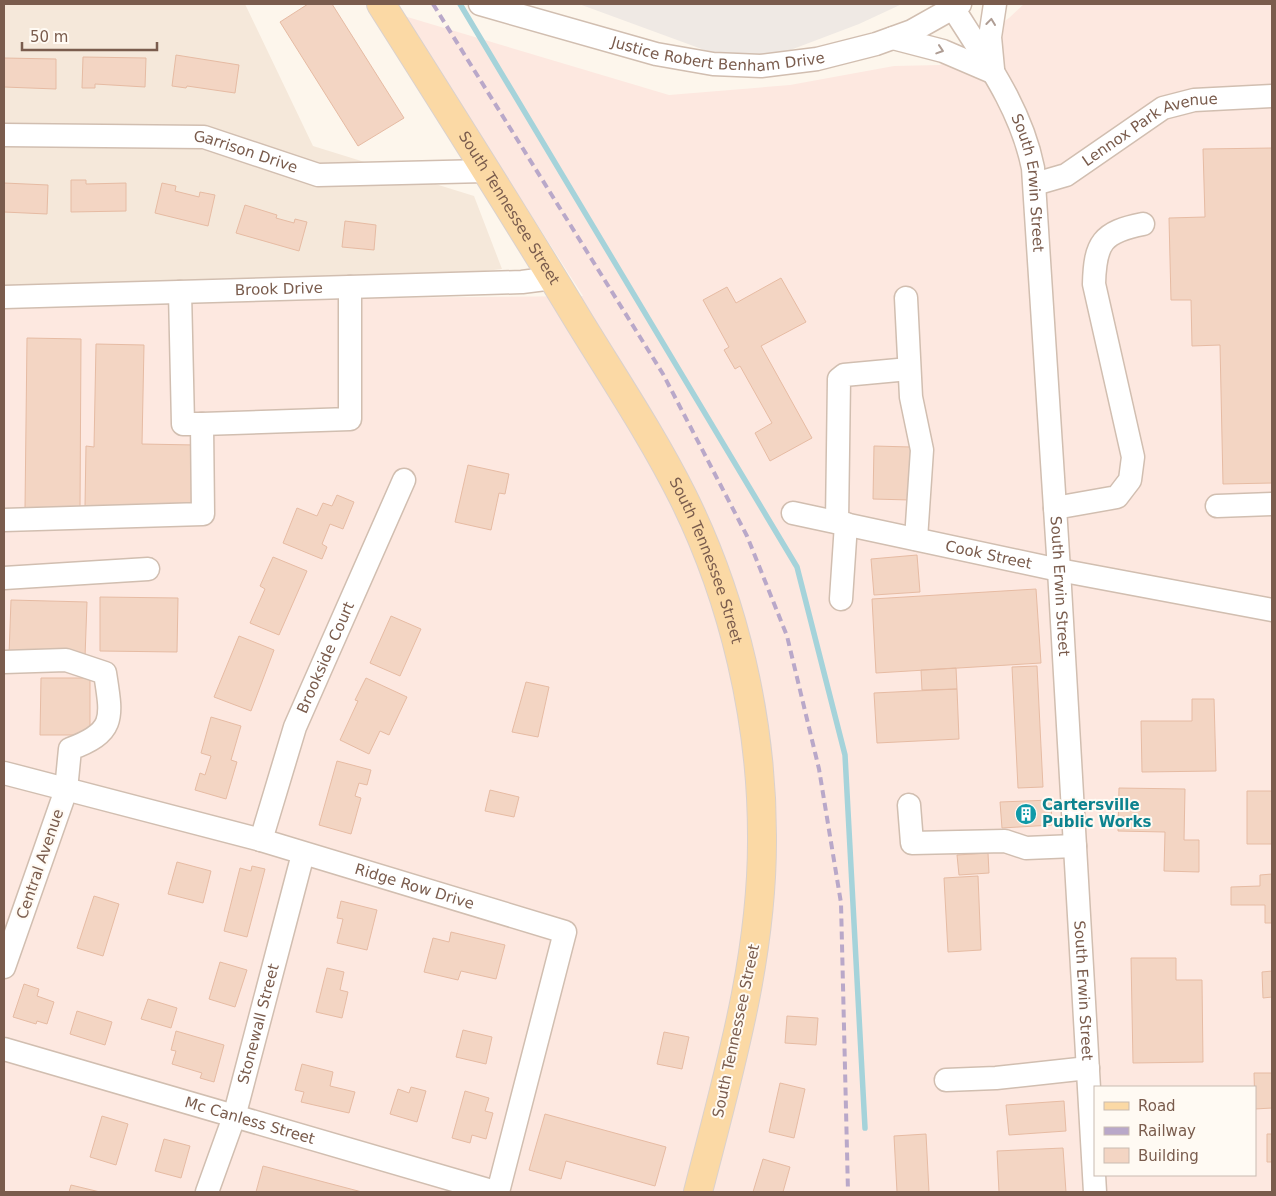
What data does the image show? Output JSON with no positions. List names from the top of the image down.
{
  "streets": {
    "main road": ["South Tennessee Street"],
    "street": [
      "Justice Robert Benham Drive",
      "Lennox Park Avenue",
      "Garrison Drive",
      "South Erwin Street",
      "Brook Drive",
      "Cook Street",
      "Brookside Court",
      "Central Avenue",
      "Ridge Row Drive",
      "Stonewall Street",
      "Mc Canless Street"
    ]
  },
  "crossings": [
    ["Justice Robert Benham Drive", "South Erwin Street"],
    ["Lennox Park Avenue", "South Erwin Street"],
    ["Garrison Drive", "South Tennessee Street"],
    ["South Erwin Street", "Cook Street"],
    ["South Tennessee Street", "Brook Drive"],
    ["Brookside Court", "Ridge Row Drive"],
    ["Central Avenue", "Ridge Row Drive"],
    ["Ridge Row Drive", "Stonewall Street"],
    ["Ridge Row Drive", "Mc Canless Street"],
    ["Stonewall Street", "Mc Canless Street"]
  ],
  "places": {
    "building": ["Cartersville Public Works"]
  },
  "legend": ["Road", "Railway", "Building"],
  "scale_bar": "50 m"
}
